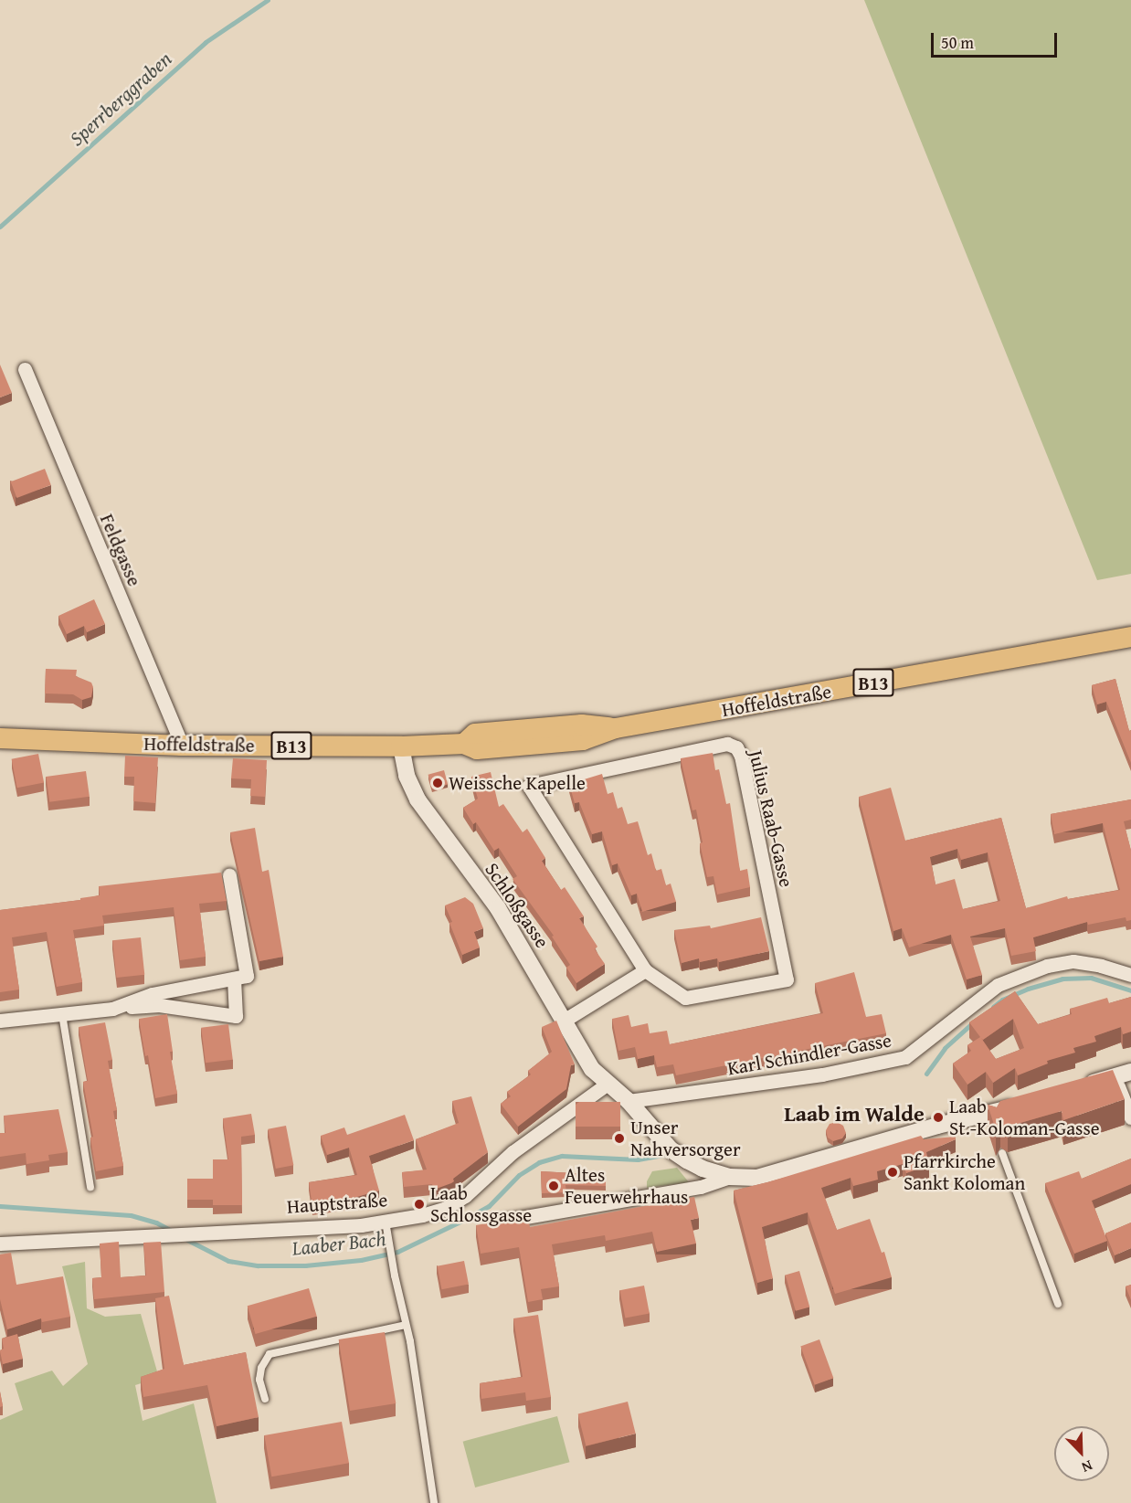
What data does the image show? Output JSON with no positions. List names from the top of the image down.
{
  "streets": {
    "main road": ["B13", "Hoffeldstraße"],
    "street": [
      "Feldgasse",
      "Julius Raab-Gasse",
      "Schloßgasse",
      "Karl Schindler-Gasse",
      "Hauptstraße"
    ]
  },
  "crossings": [
    ["Feldgasse", "Hoffeldstraße"],
    ["Hoffeldstraße", "Schloßgasse"],
    ["Schloßgasse", "Hauptstraße"]
  ],
  "districts": ["Laab im Walde"],
  "water": ["Sperrberggraben", "Laaber Bach"],
  "places": [
    "Weissche Kapelle",
    "Laab St.-Koloman-Gasse",
    "Unser Nahversorger",
    "Pfarrkirche Sankt Koloman",
    "Altes Feuerwehrhaus",
    "Laab Schlossgasse"
  ],
  "scale_bar": "50 m",
  "north": "bottom right"
}
